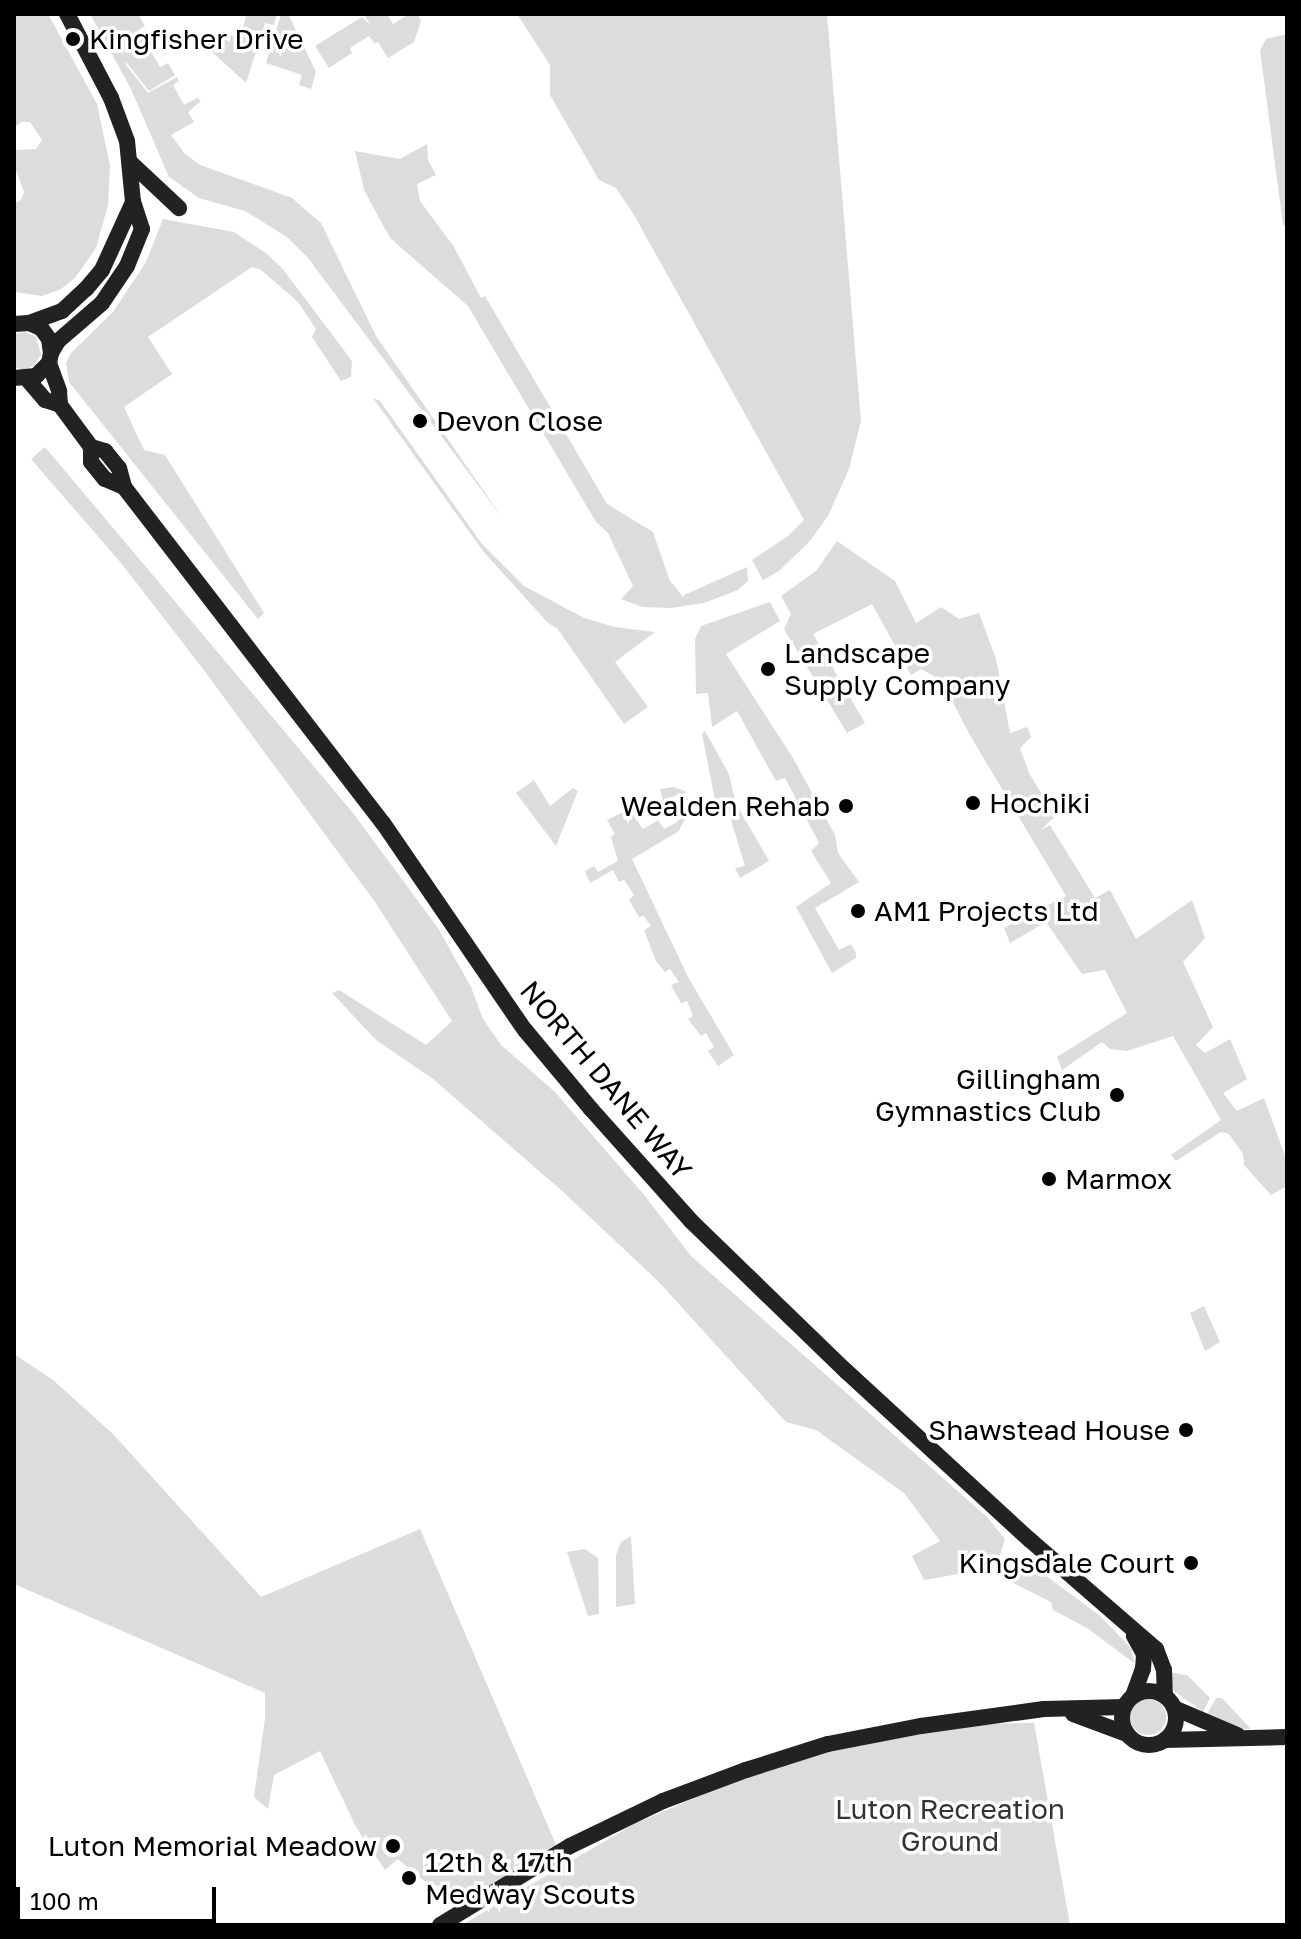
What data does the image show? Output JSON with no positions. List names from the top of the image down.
{
  "streets": {
    "street": ["NORTH DANE WAY"]
  },
  "parks": ["Luton Recreation Ground"],
  "places": [
    "Kingfisher Drive",
    "Devon Close",
    "Landscape Supply Company",
    "Hochiki",
    "Wealden Rehab",
    "AM1 Projects Ltd",
    "Gillingham Gymnastics Club",
    "Marmox",
    "Shawstead House",
    "Kingsdale Court",
    "Luton Memorial Meadow",
    "12th & 17th Medway Scouts"
  ],
  "scale_bar": "100 m"
}
